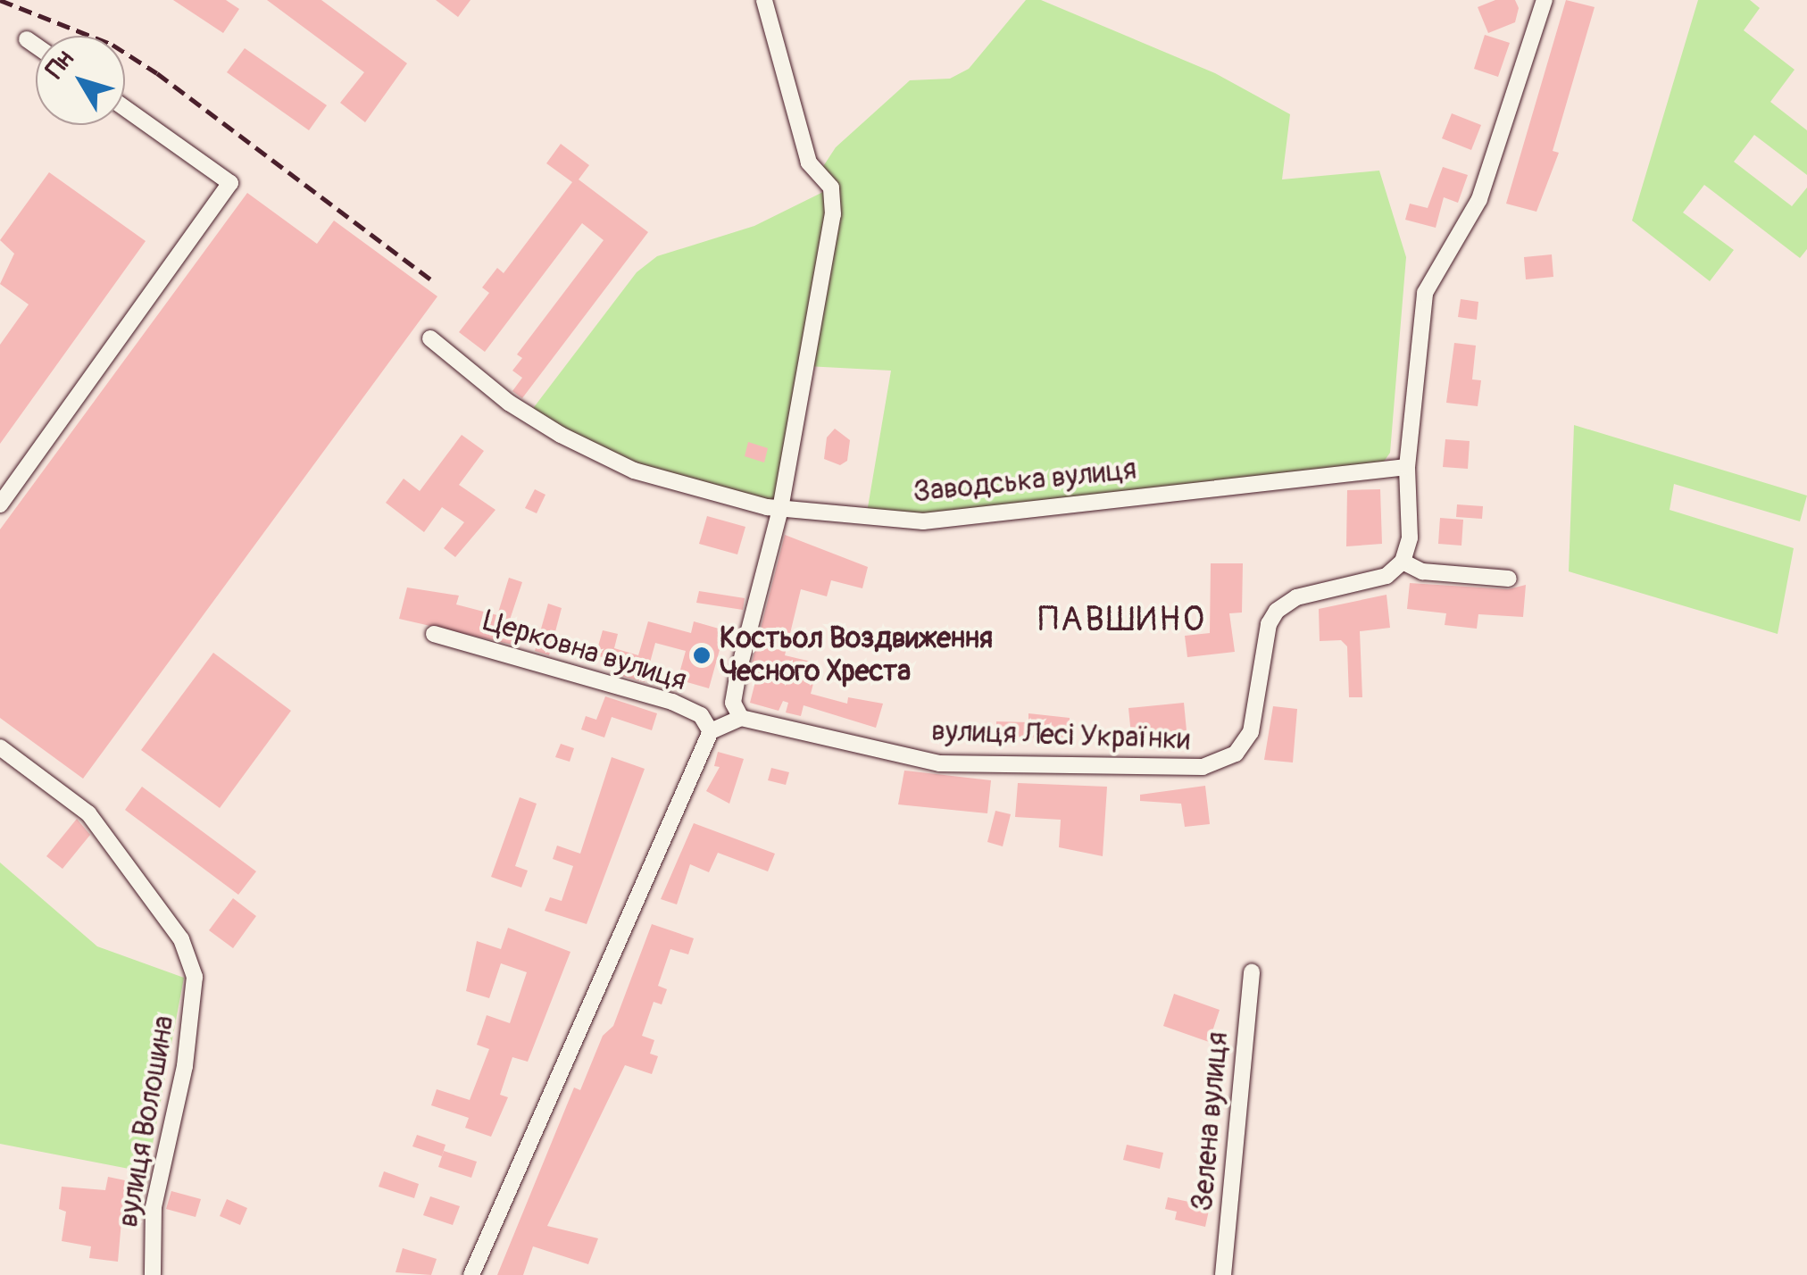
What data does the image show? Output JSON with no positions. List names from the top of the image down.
{
  "streets": {
    "street": [
      "Заводська вулиця",
      "Церковна вулиця",
      "вулиця Лесі Українки",
      "вулиця Волошина",
      "Зелена вулиця"
    ]
  },
  "districts": ["ПАВШИНО"],
  "places": ["Костьол Воздвиження Чесного Хреста"],
  "north": "top left"
}
